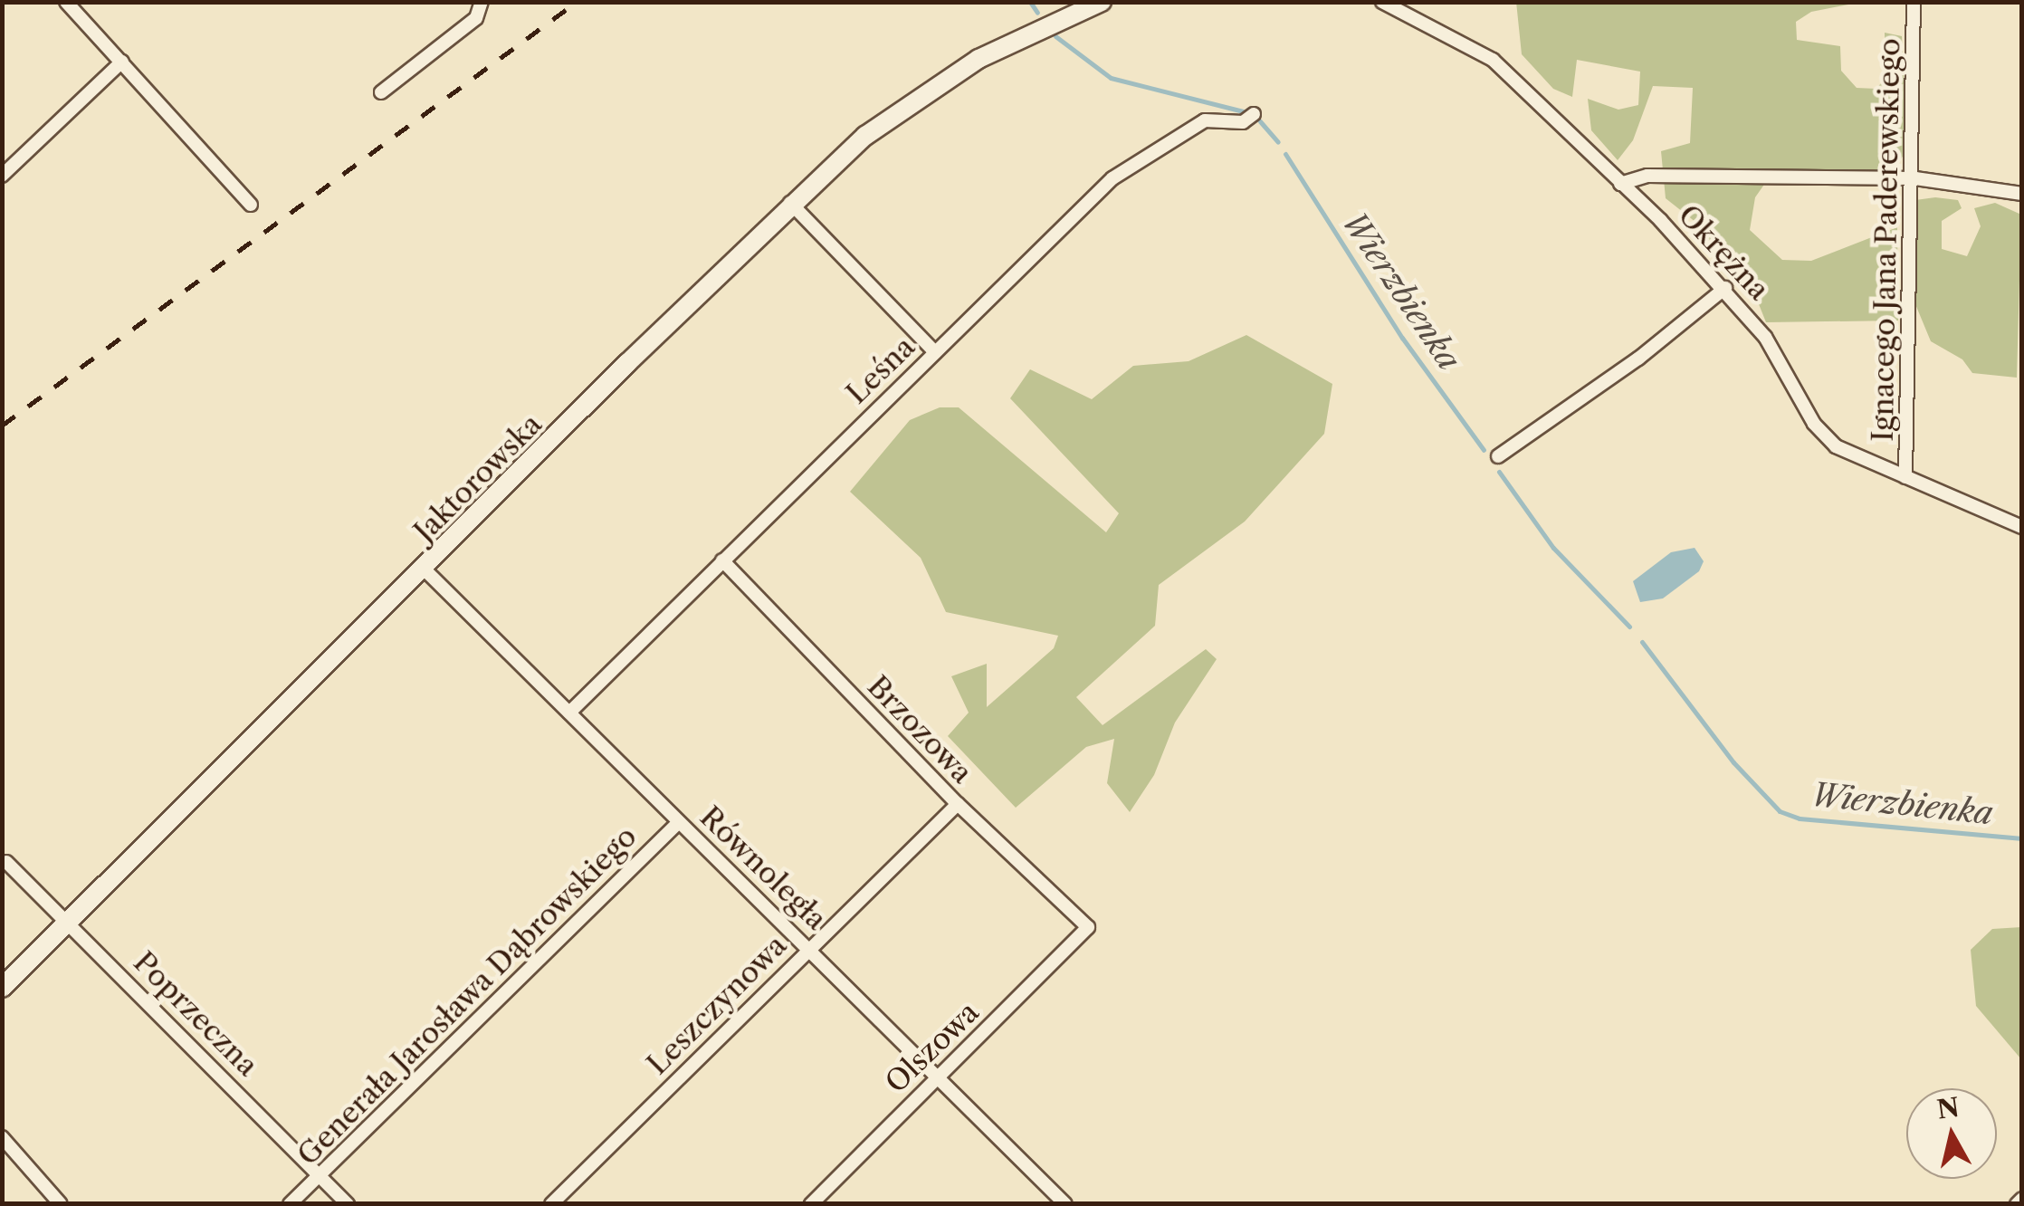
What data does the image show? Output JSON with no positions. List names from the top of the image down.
{
  "streets": {
    "main road": ["Jaktorowska"],
    "street": [
      "Ignacego Jana Paderewskiego",
      "Okrężna",
      "Leśna",
      "Brzozowa",
      "Równoległa",
      "Generała Jarosława Dąbrowskiego",
      "Leszczynowa",
      "Poprzeczna",
      "Olszowa"
    ]
  },
  "crossings": [
    ["Ignacego Jana Paderewskiego", "Okrężna"],
    ["Leśna", "Brzozowa"],
    ["Leśna", "Równoległa"],
    ["Jaktorowska", "Równoległa"],
    ["Jaktorowska", "Poprzeczna"],
    ["Brzozowa", "Leszczynowa"],
    ["Brzozowa", "Olszowa"],
    ["Równoległa", "Generała Jarosława Dąbrowskiego"],
    ["Równoległa", "Leszczynowa"],
    ["Równoległa", "Olszowa"],
    ["Generała Jarosława Dąbrowskiego", "Poprzeczna"]
  ],
  "water": ["Wierzbienka"],
  "north": "top"
}
